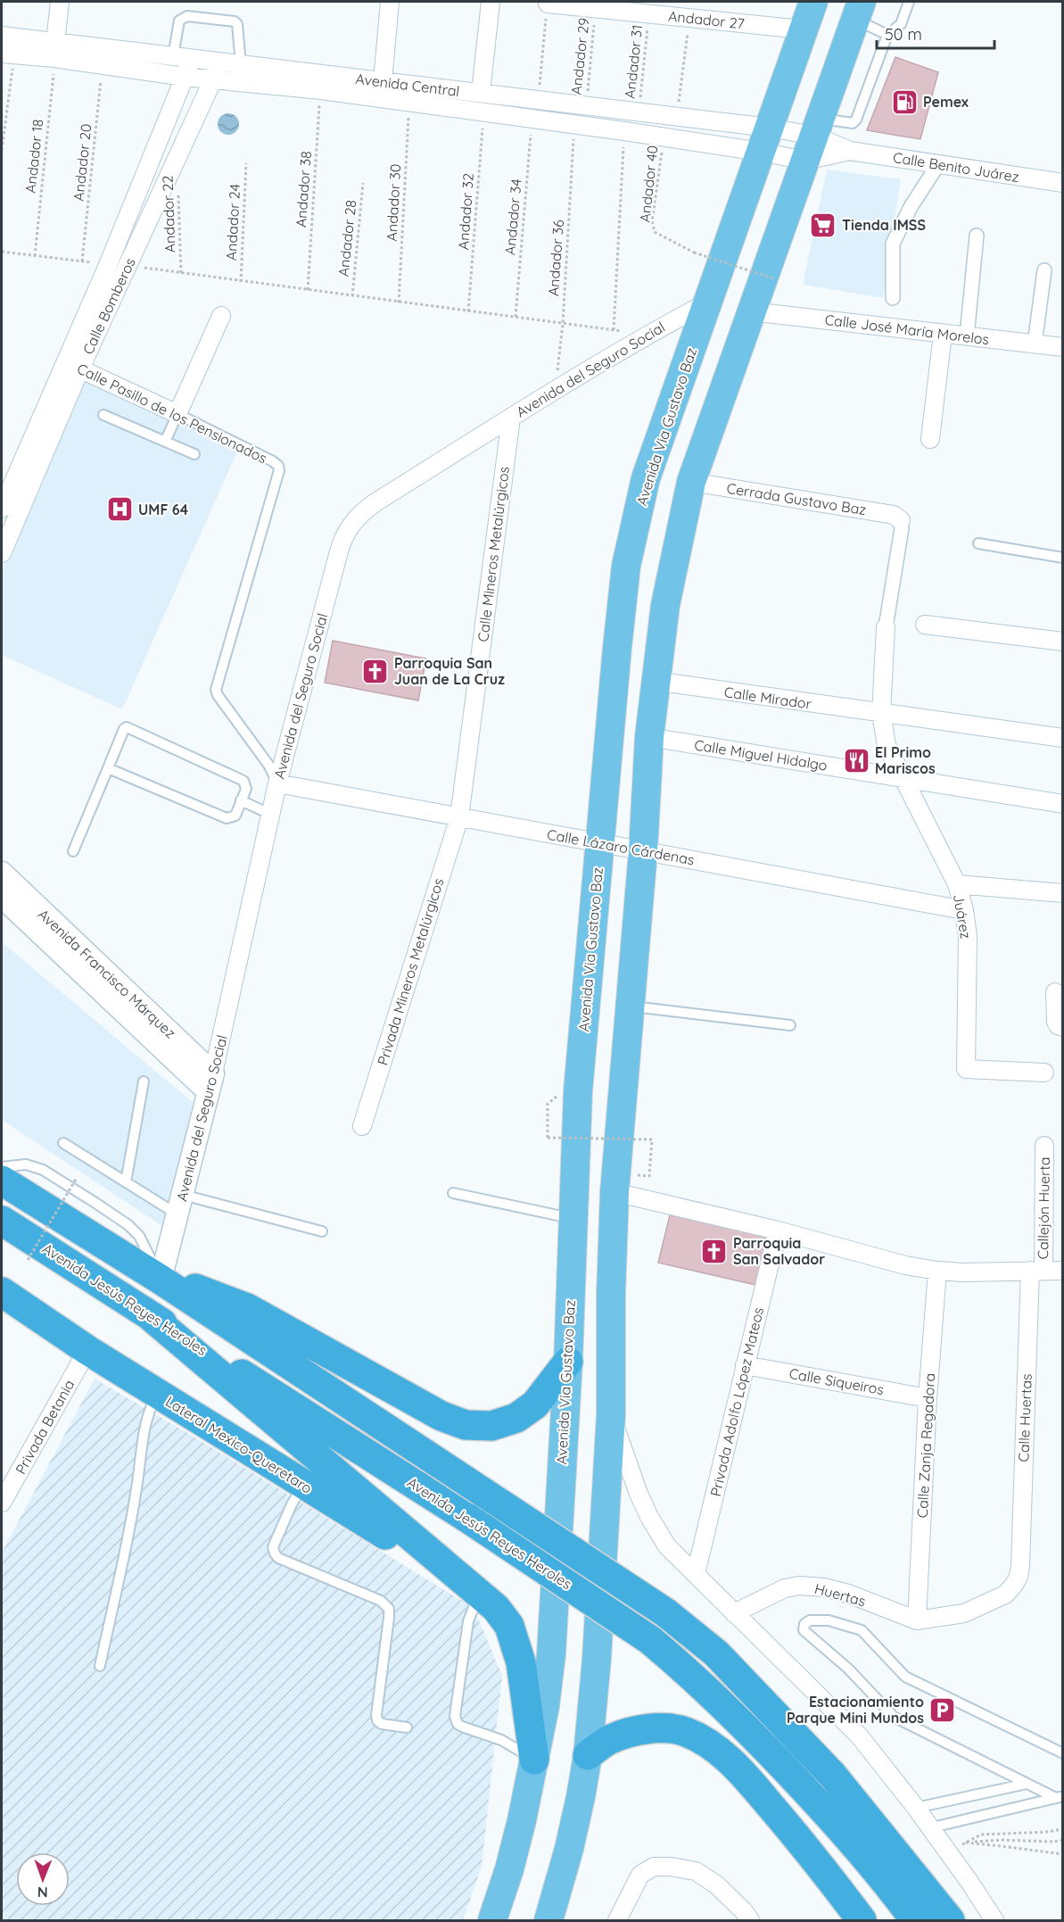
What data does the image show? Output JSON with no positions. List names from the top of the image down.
{
  "streets": {
    "highway": ["Avenida Jesús Reyes Heroles", "Lateral Mexico-Queretaro"],
    "main road": ["Avenida Via Gustavo Baz"],
    "street": [
      "Andador 27",
      "Avenida Central",
      "Calle Benito Juárez",
      "Calle Bomberos",
      "Calle José María Morelos",
      "Avenida del Seguro Social",
      "Calle Pasillo de los Pensionados",
      "Cerrada Gustavo Baz",
      "Calle Mineros Metalúrgicos",
      "Calle Mirador",
      "Calle Miguel Hidalgo",
      "Calle Lázaro Cárdenas",
      "Juárez",
      "Privada Mineros Metalúrgicos",
      "Avenida Francisco Márquez",
      "Callejón Huerta",
      "Calle Siqueiros",
      "Privada Adolfo López Mateos",
      "Calle Huertas",
      "Privada Betania",
      "Calle Zanja Regadora",
      "Huertas"
    ],
    "path": [
      "Andador 29",
      "Andador 31",
      "Andador 18",
      "Andador 20",
      "Andador 40",
      "Andador 38",
      "Andador 30",
      "Andador 32",
      "Andador 22",
      "Andador 34",
      "Andador 24",
      "Andador 28",
      "Andador 36"
    ]
  },
  "crossings": [
    ["Andador 27", "Andador 29"],
    ["Andador 27", "Andador 31"],
    ["Andador 27", "Avenida Via Gustavo Baz"],
    ["Andador 29", "Avenida Central"],
    ["Andador 31", "Avenida Central"],
    ["Avenida Central", "Andador 18"],
    ["Avenida Central", "Andador 20"],
    ["Avenida Central", "Calle Benito Juárez"],
    ["Avenida Central", "Andador 40"],
    ["Avenida Central", "Andador 38"],
    ["Avenida Central", "Andador 30"],
    ["Avenida Central", "Andador 32"],
    ["Avenida Central", "Andador 34"],
    ["Avenida Central", "Andador 36"],
    ["Avenida Central", "Calle Bomberos"],
    ["Avenida Central", "Avenida Via Gustavo Baz"],
    ["Andador 36", "Avenida del Seguro Social"],
    ["Calle Bomberos", "Calle Pasillo de los Pensionados"],
    ["Avenida del Seguro Social", "Calle Pasillo de los Pensionados"],
    ["Avenida del Seguro Social", "Avenida Via Gustavo Baz"],
    ["Avenida del Seguro Social", "Calle Mineros Metalúrgicos"],
    ["Avenida del Seguro Social", "Calle Lázaro Cárdenas"],
    ["Avenida del Seguro Social", "Avenida Francisco Márquez"],
    ["Avenida del Seguro Social", "Avenida Jesús Reyes Heroles"],
    ["Calle Pasillo de los Pensionados", "Calle Lázaro Cárdenas"],
    ["Avenida Via Gustavo Baz", "Calle Lázaro Cárdenas"],
    ["Calle Mineros Metalúrgicos", "Calle Lázaro Cárdenas"],
    ["Calle Mineros Metalúrgicos", "Privada Mineros Metalúrgicos"],
    ["Calle Miguel Hidalgo", "Juárez"],
    ["Calle Lázaro Cárdenas", "Juárez"],
    ["Calle Lázaro Cárdenas", "Privada Mineros Metalúrgicos"],
    ["Callejón Huerta", "Calle Huertas"],
    ["Calle Siqueiros", "Privada Adolfo López Mateos"],
    ["Calle Siqueiros", "Calle Zanja Regadora"],
    ["Calle Huertas", "Calle Zanja Regadora"],
    ["Calle Huertas", "Huertas"],
    ["Privada Betania", "Lateral Mexico-Queretaro"],
    ["Calle Zanja Regadora", "Huertas"]
  ],
  "places": {
    "fuel station": ["Pemex"],
    "supermarket": ["Tienda IMSS"],
    "hospital": ["UMF 64"],
    "church": ["Parroquia San Juan de La Cruz", "Parroquia San Salvador"],
    "restaurant": ["El Primo Mariscos"],
    "parking": ["Estacionamiento Parque Mini Mundos"]
  },
  "scale_bar": "50 m",
  "north": "bottom"
}
